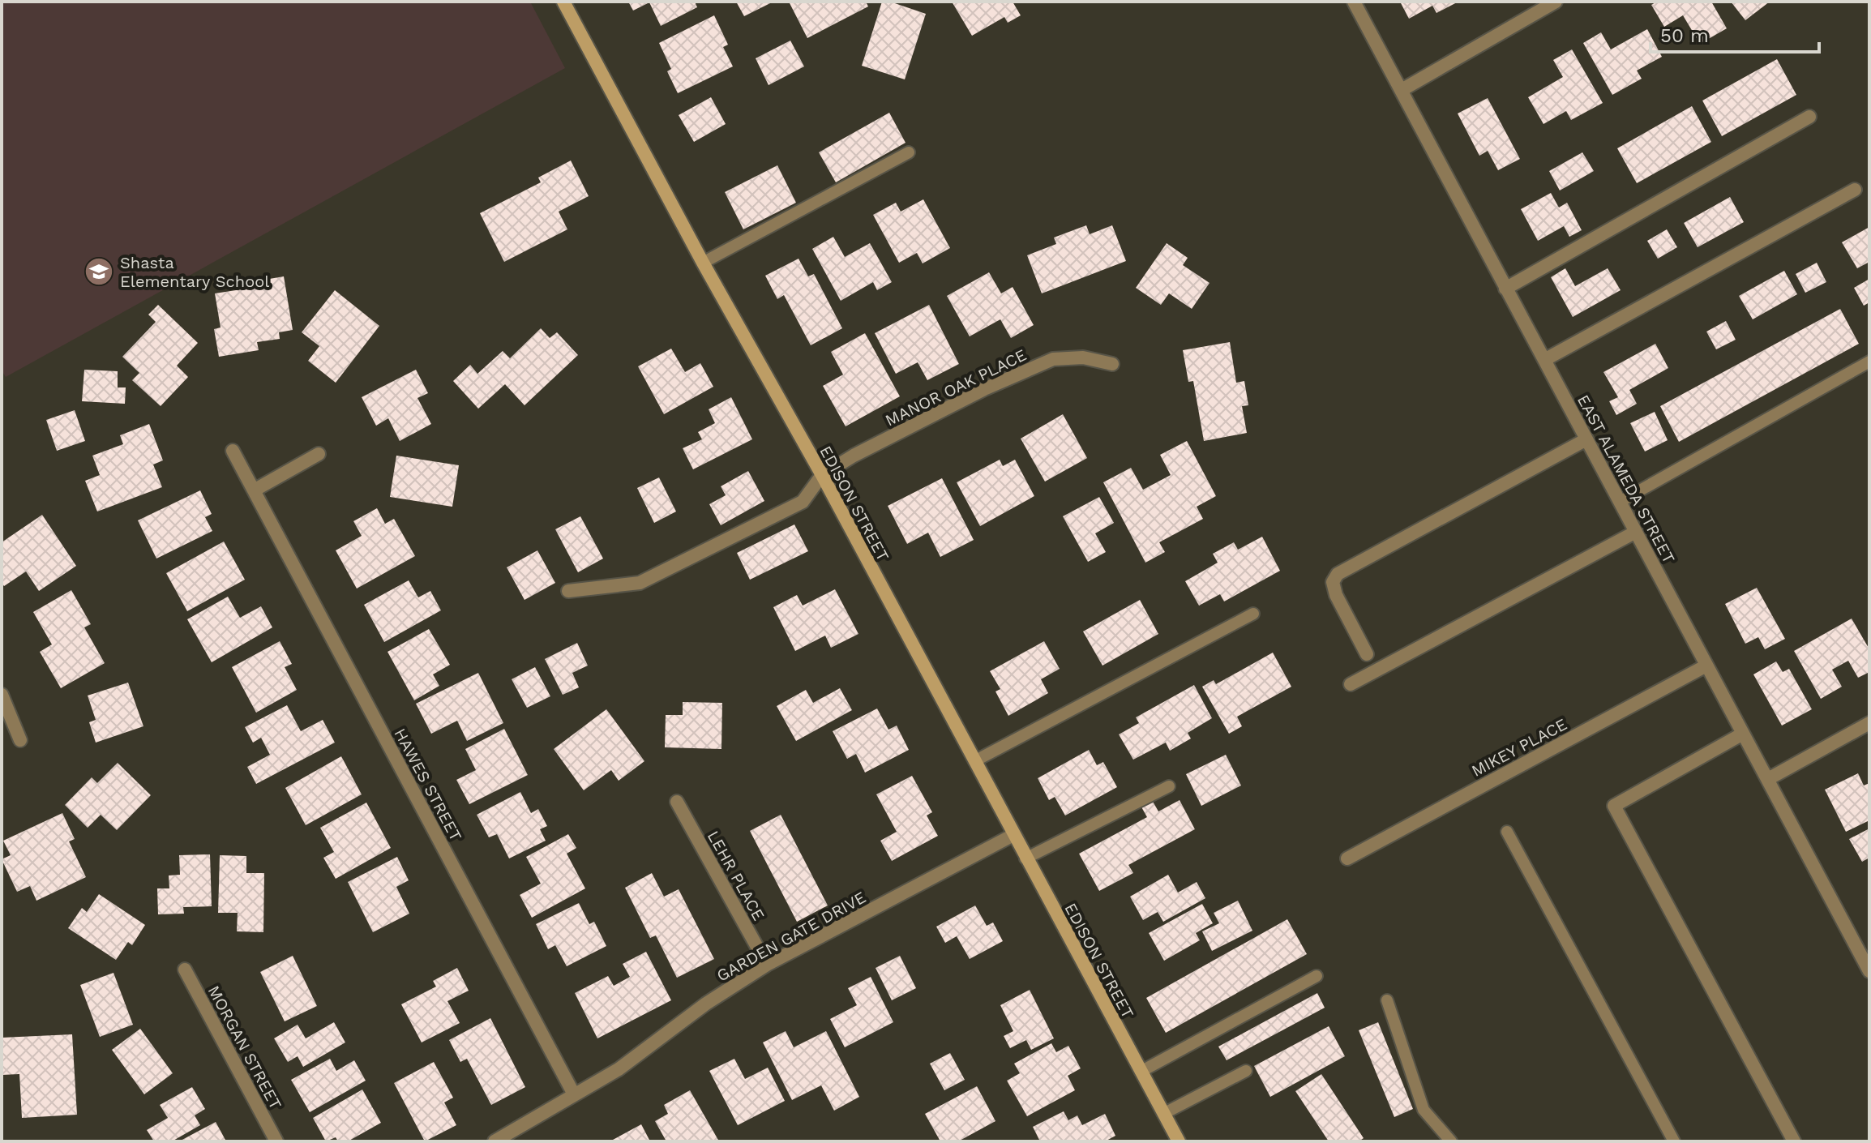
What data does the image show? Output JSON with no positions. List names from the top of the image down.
{
  "streets": {
    "street": [
      "MANOR OAK PLACE",
      "EAST ALAMEDA STREET",
      "EDISON STREET",
      "MIKEY PLACE",
      "HAWES STREET",
      "LEHR PLACE",
      "GARDEN GATE DRIVE",
      "MORGAN STREET"
    ]
  },
  "crossings": [
    ["MANOR OAK PLACE", "EDISON STREET"],
    ["EAST ALAMEDA STREET", "MIKEY PLACE"],
    ["EDISON STREET", "GARDEN GATE DRIVE"],
    ["HAWES STREET", "GARDEN GATE DRIVE"],
    ["LEHR PLACE", "GARDEN GATE DRIVE"]
  ],
  "places": {
    "school or university": ["Shasta Elementary School"]
  },
  "scale_bar": "50 m"
}
